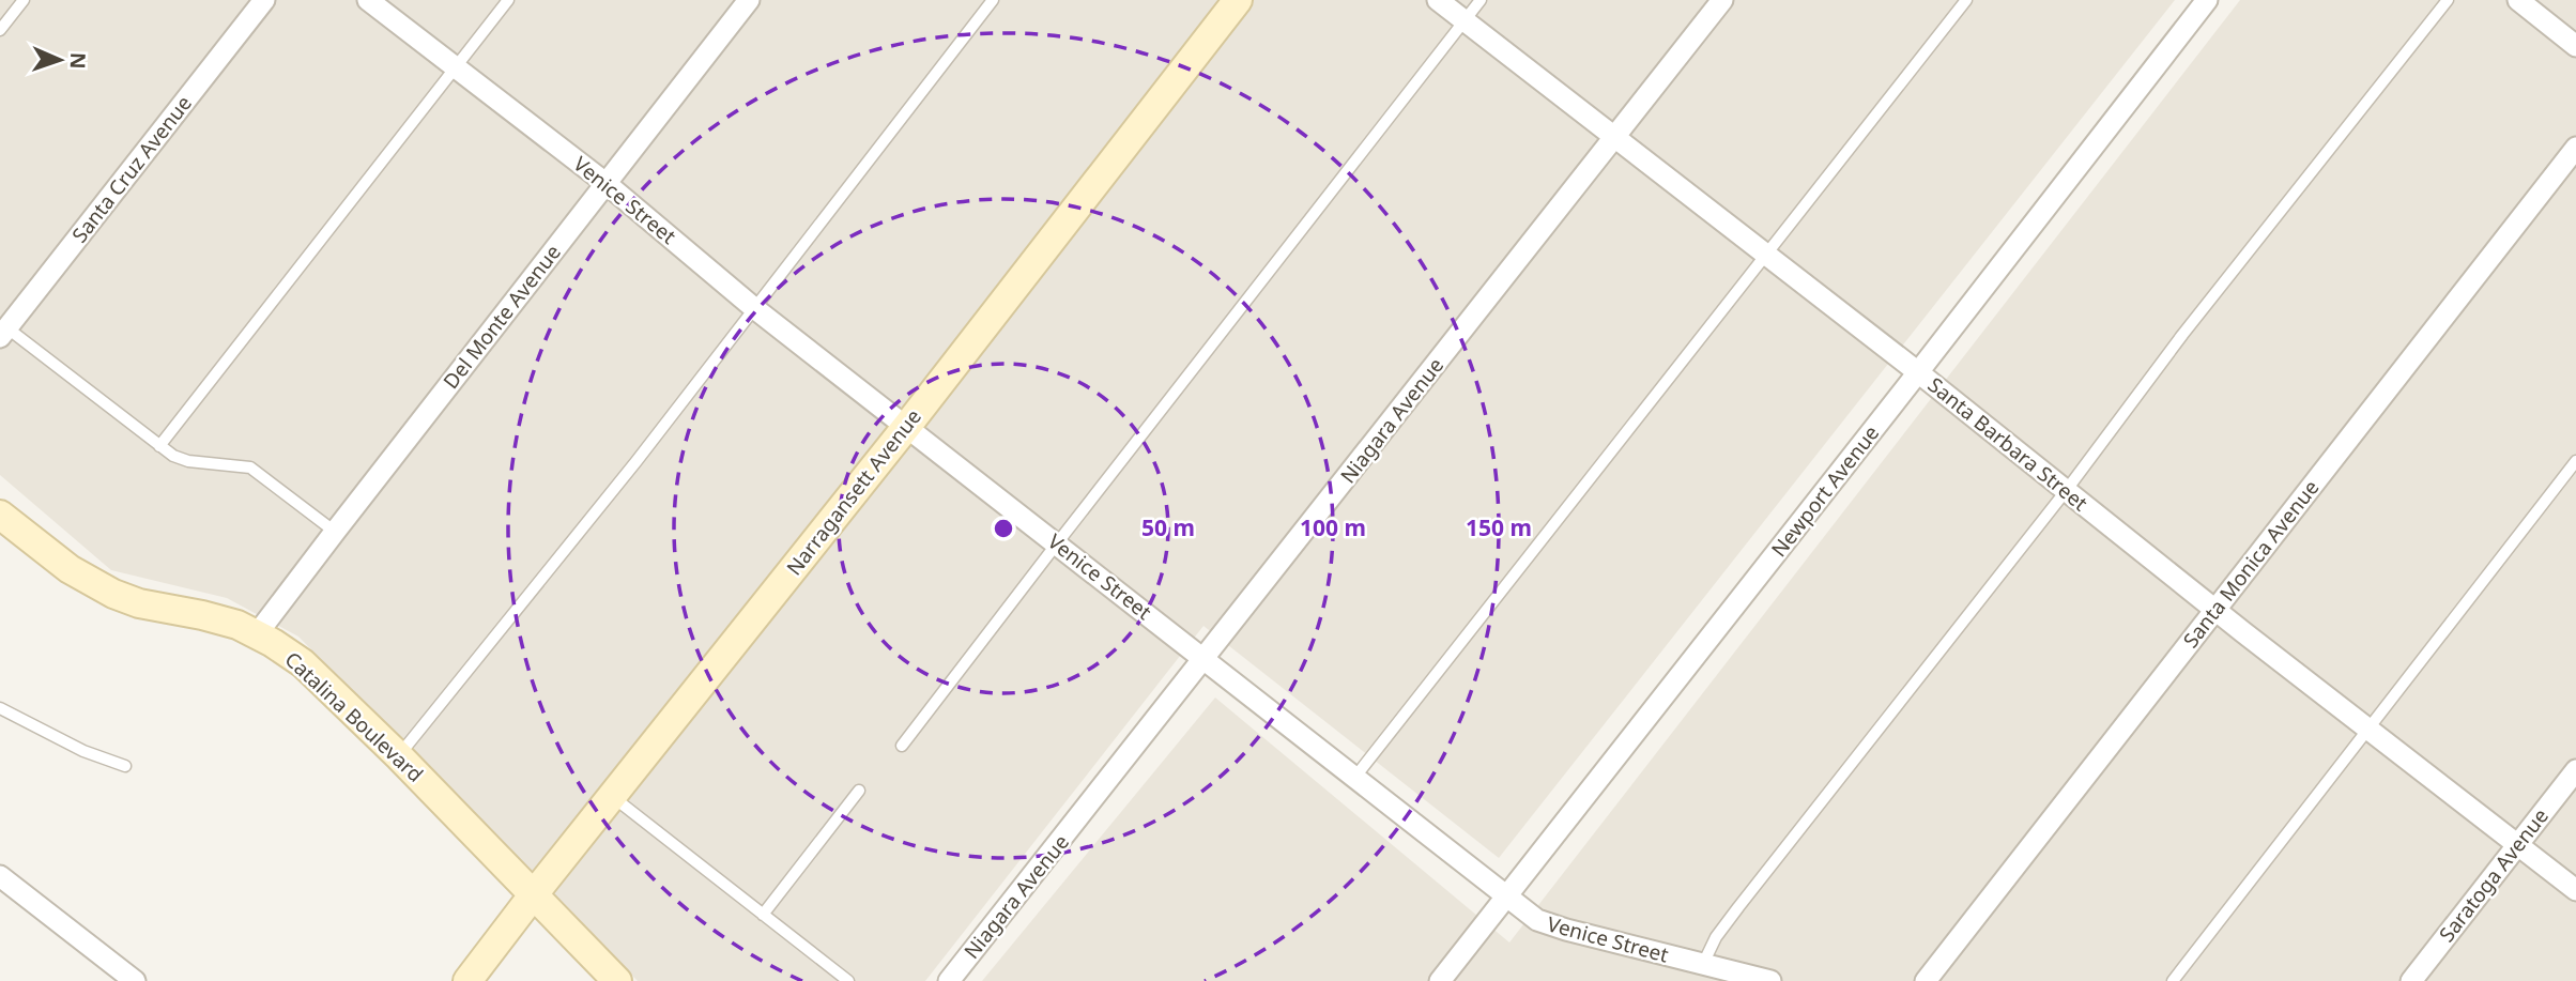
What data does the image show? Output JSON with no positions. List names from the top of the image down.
{
  "streets": {
    "street": [
      "Santa Cruz Avenue",
      "Venice Street",
      "Del Monte Avenue",
      "Niagara Avenue",
      "Santa Barbara Street",
      "Newport Avenue",
      "Narragansett Avenue",
      "Santa Monica Avenue",
      "Catalina Boulevard",
      "Saratoga Avenue"
    ]
  },
  "crossings": [
    ["Venice Street", "Del Monte Avenue"],
    ["Venice Street", "Niagara Avenue"],
    ["Venice Street", "Newport Avenue"],
    ["Venice Street", "Narragansett Avenue"],
    ["Del Monte Avenue", "Catalina Boulevard"],
    ["Niagara Avenue", "Santa Barbara Street"],
    ["Santa Barbara Street", "Newport Avenue"],
    ["Santa Barbara Street", "Santa Monica Avenue"],
    ["Santa Barbara Street", "Saratoga Avenue"],
    ["Narragansett Avenue", "Catalina Boulevard"]
  ],
  "north": "right",
  "rings": ["50 m", "100 m", "150 m"]
}
